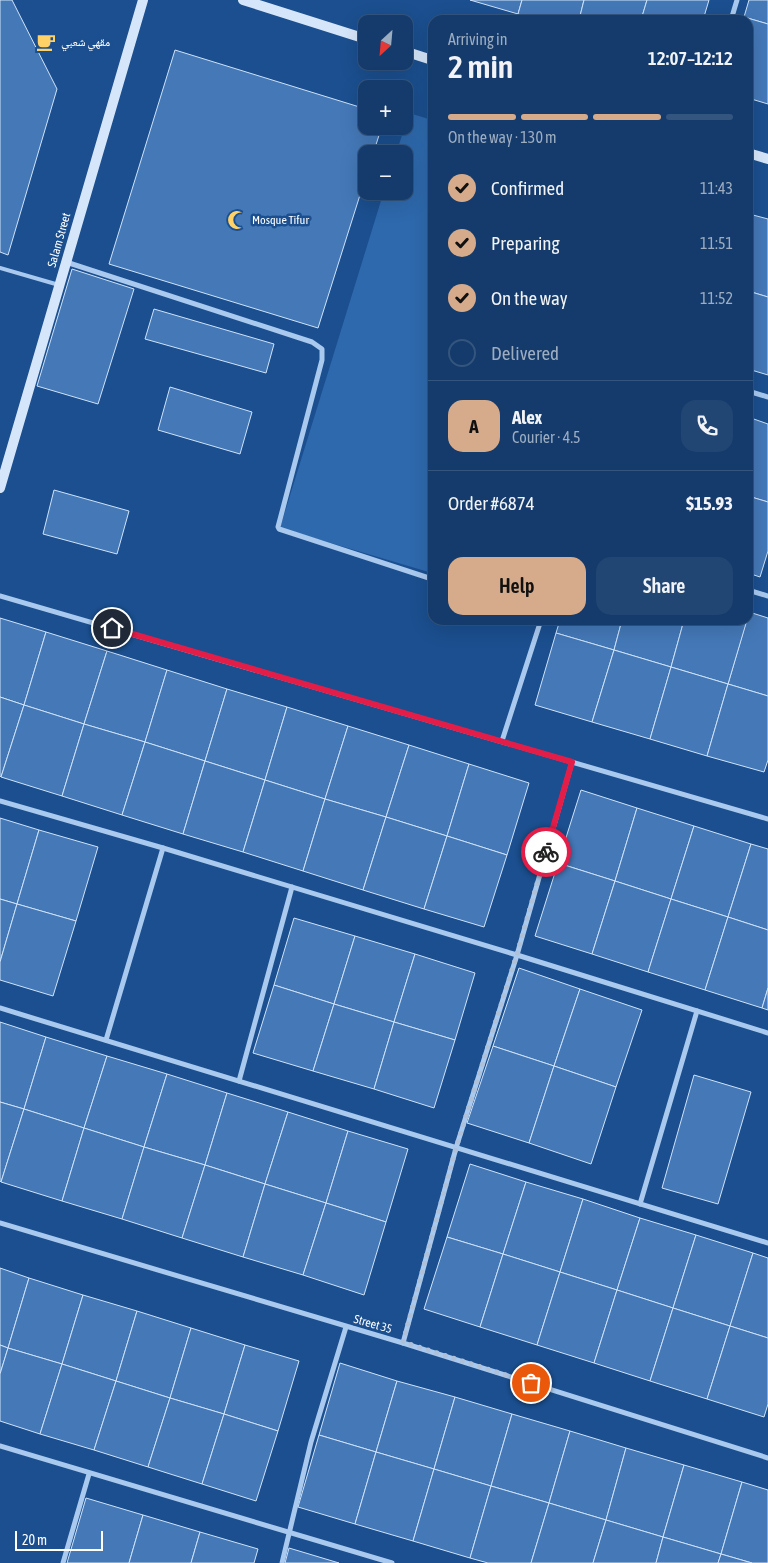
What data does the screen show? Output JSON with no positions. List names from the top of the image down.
{
  "streets": {
    "street": ["Salam Street", "Street 35"]
  },
  "places": {
    "cafe": ["مقهي شعبي"],
    "mosque": ["Mosque Tifur"]
  },
  "scale_bar": "20 m",
  "north": "bottom left",
  "page": {
    "map_buttons": ["+", "−"],
    "heading": ["2 min", "Arriving in", "12:07–12:12"],
    "panel": [
      "Alex",
      "Courier · 4.5",
      "Order #6874",
      "$15.93"
    ],
    "bar": "On the way · 130 m",
    "list": [
      ["Confirmed", "11:43"],
      ["Preparing", "11:51"],
      ["On the way", "11:52"],
      "Delivered"
    ],
    "round": "A",
    "buttons": ["Help", "Share"],
    "scale": "20 m"
  }
}
